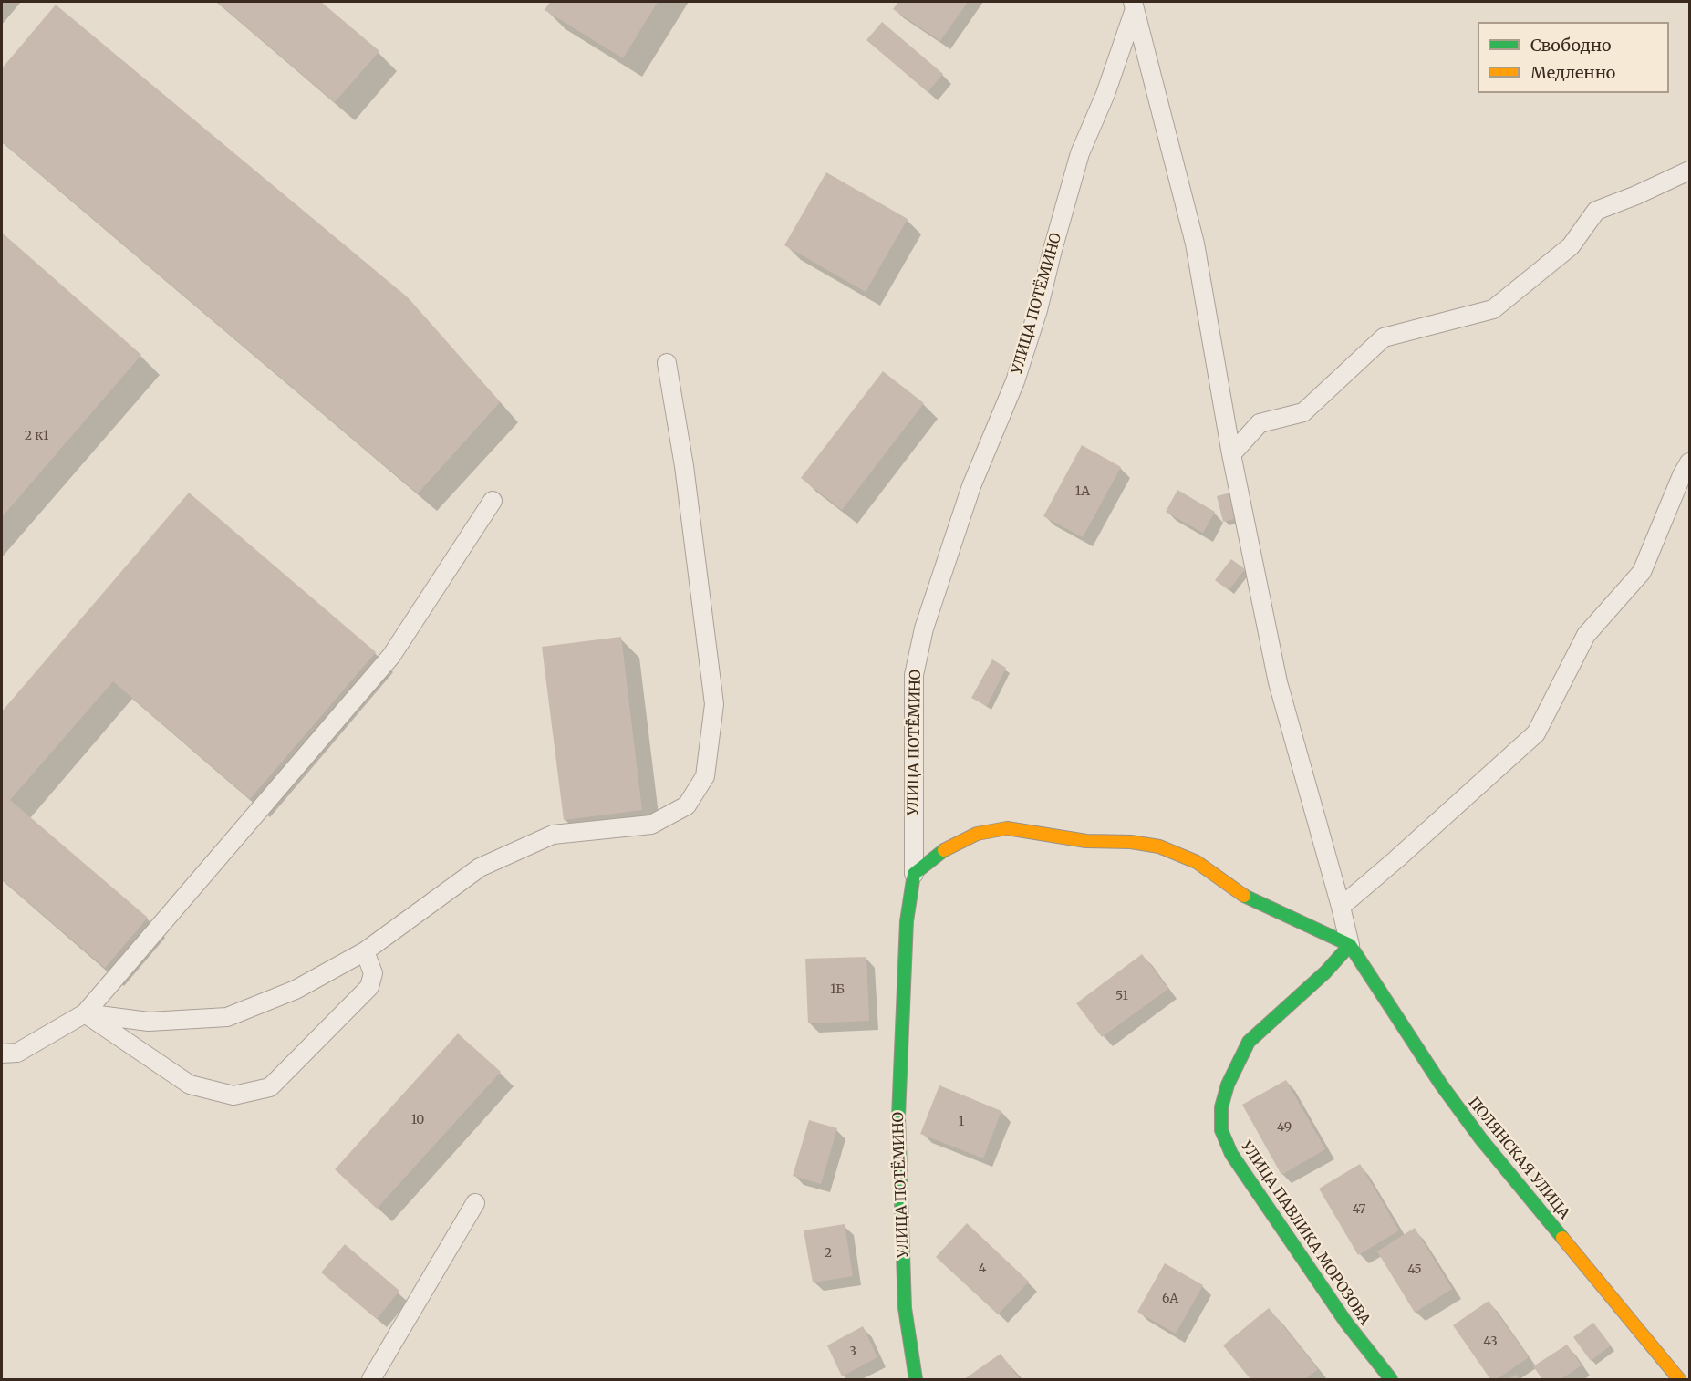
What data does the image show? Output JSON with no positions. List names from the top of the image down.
{
  "streets": {
    "street": ["УЛИЦА ПОТЁМИНО", "ПОЛЯНСКАЯ УЛИЦА", "УЛИЦА ПАВЛИКА МОРОЗОВА"]
  },
  "crossings": [
    ["ПОЛЯНСКАЯ УЛИЦА", "УЛИЦА ПАВЛИКА МОРОЗОВА"]
  ],
  "house_numbers": [
    "2 к1",
    "1А",
    "1Б",
    "51",
    "10",
    "1",
    "49",
    "47",
    "2",
    "4",
    "45",
    "6А",
    "43",
    "3"
  ],
  "legend": ["Свободно", "Медленно"]
}
